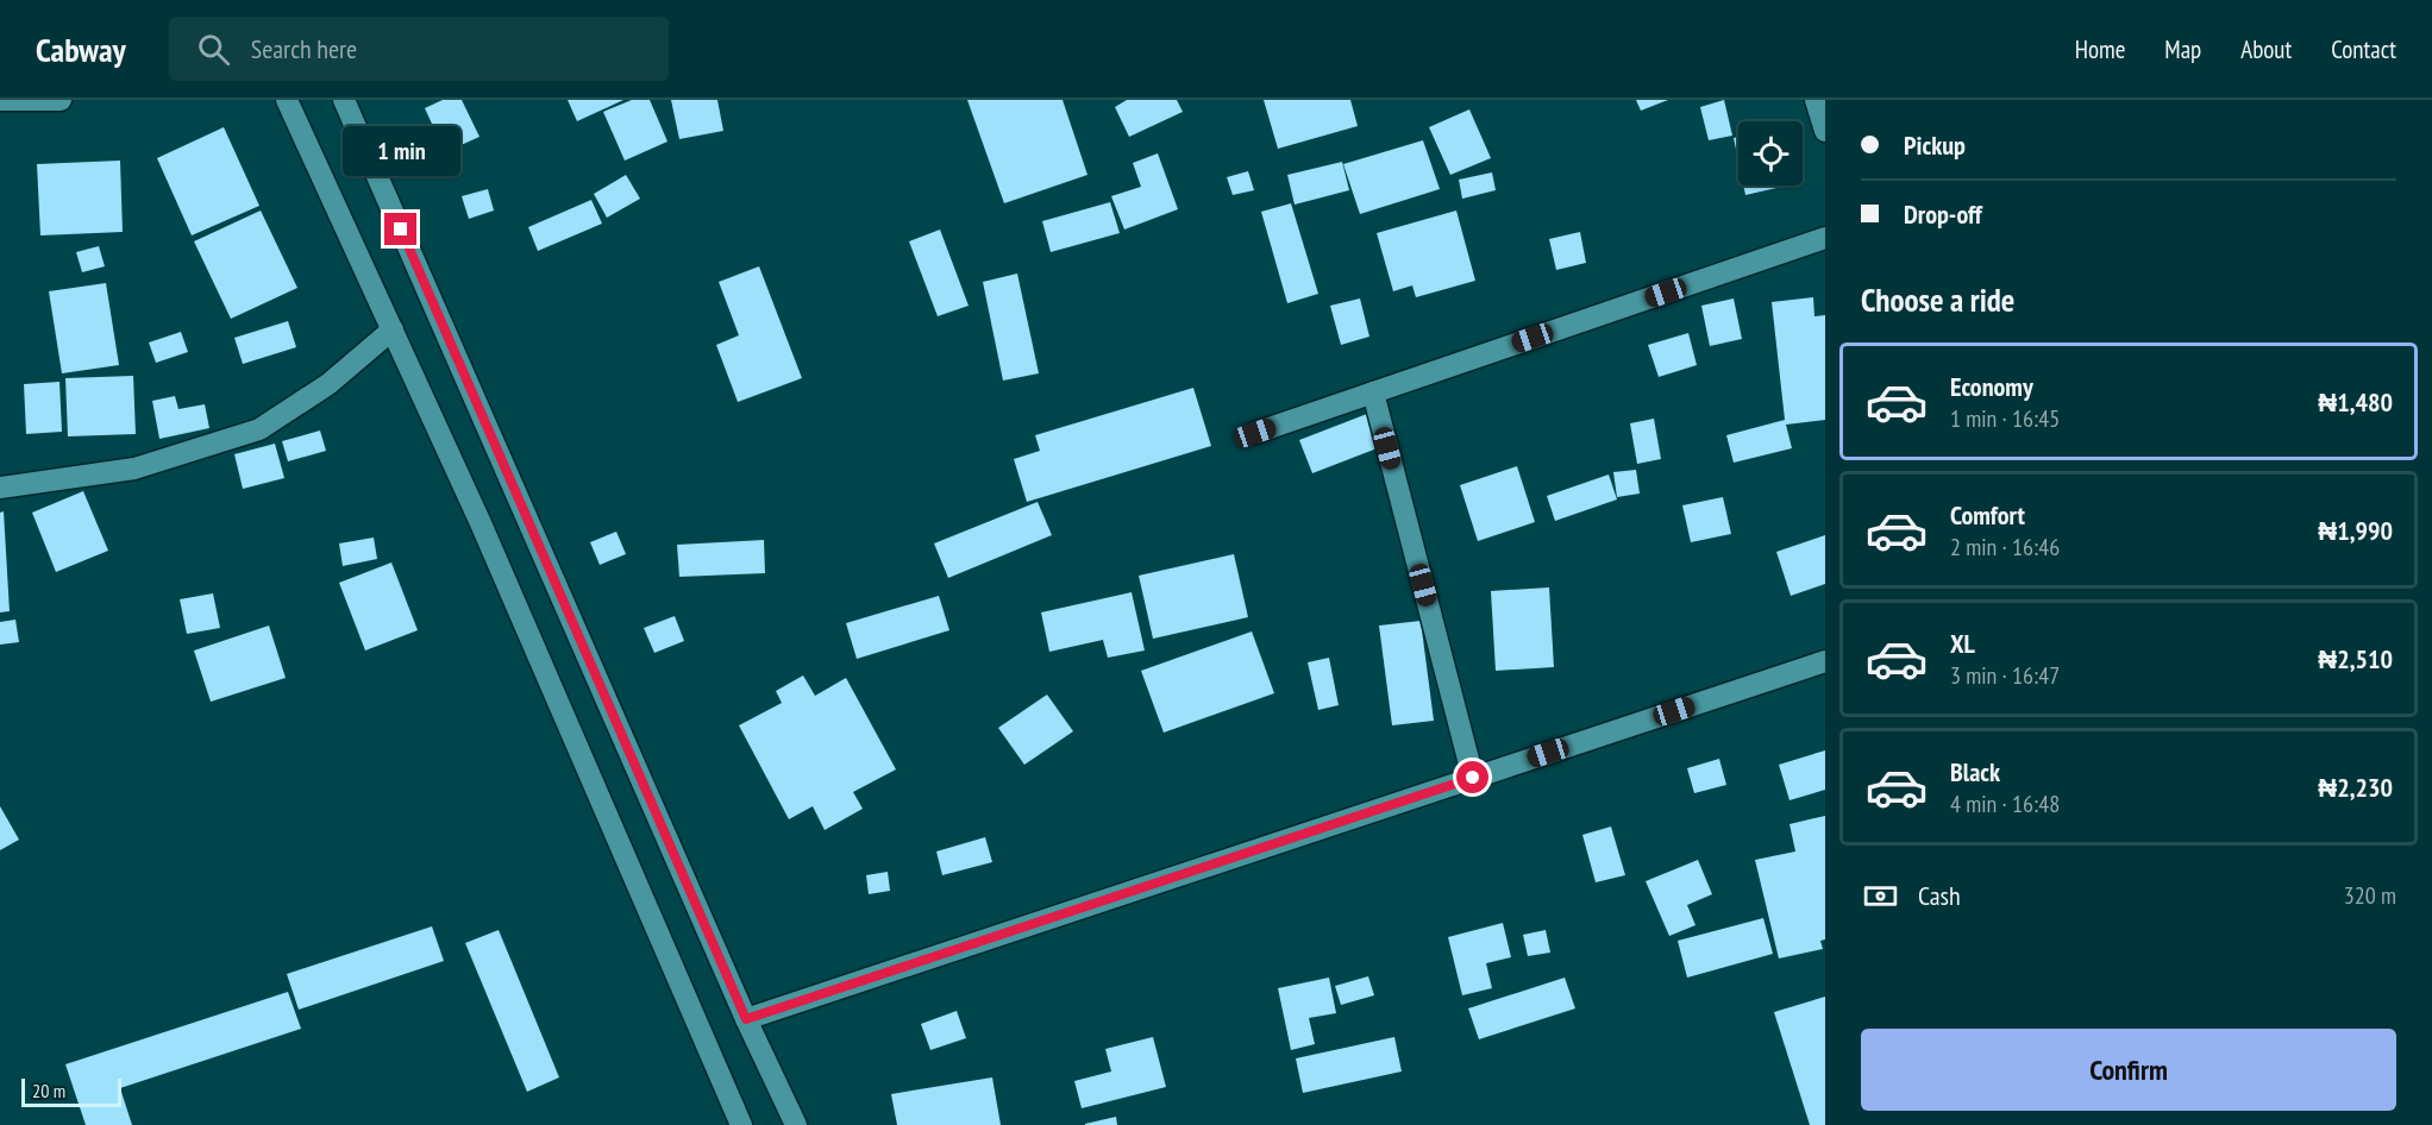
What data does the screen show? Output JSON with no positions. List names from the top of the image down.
{
  "scale_bar": "20 m",
  "page": {
    "header": "Cabway",
    "search": "Search here",
    "nav": [
      "Home",
      "Map",
      "About",
      "Contact"
    ],
    "banner": ["Pickup", "Drop-off"],
    "bubble": "1 min",
    "heading": "Choose a ride",
    "list": [
      {
        "name": "Economy",
        "note": "1 min · 16:45",
        "value": "₦1,480"
      },
      {
        "name": "Comfort",
        "note": "2 min · 16:46",
        "value": "₦1,990"
      },
      {
        "name": "XL",
        "note": "3 min · 16:47",
        "value": "₦2,510"
      },
      {
        "name": "Black",
        "note": "4 min · 16:48",
        "value": "₦2,230"
      }
    ],
    "pay": ["Cash", "320 m"],
    "buttons": "Confirm",
    "scale": "20 m"
  }
}
